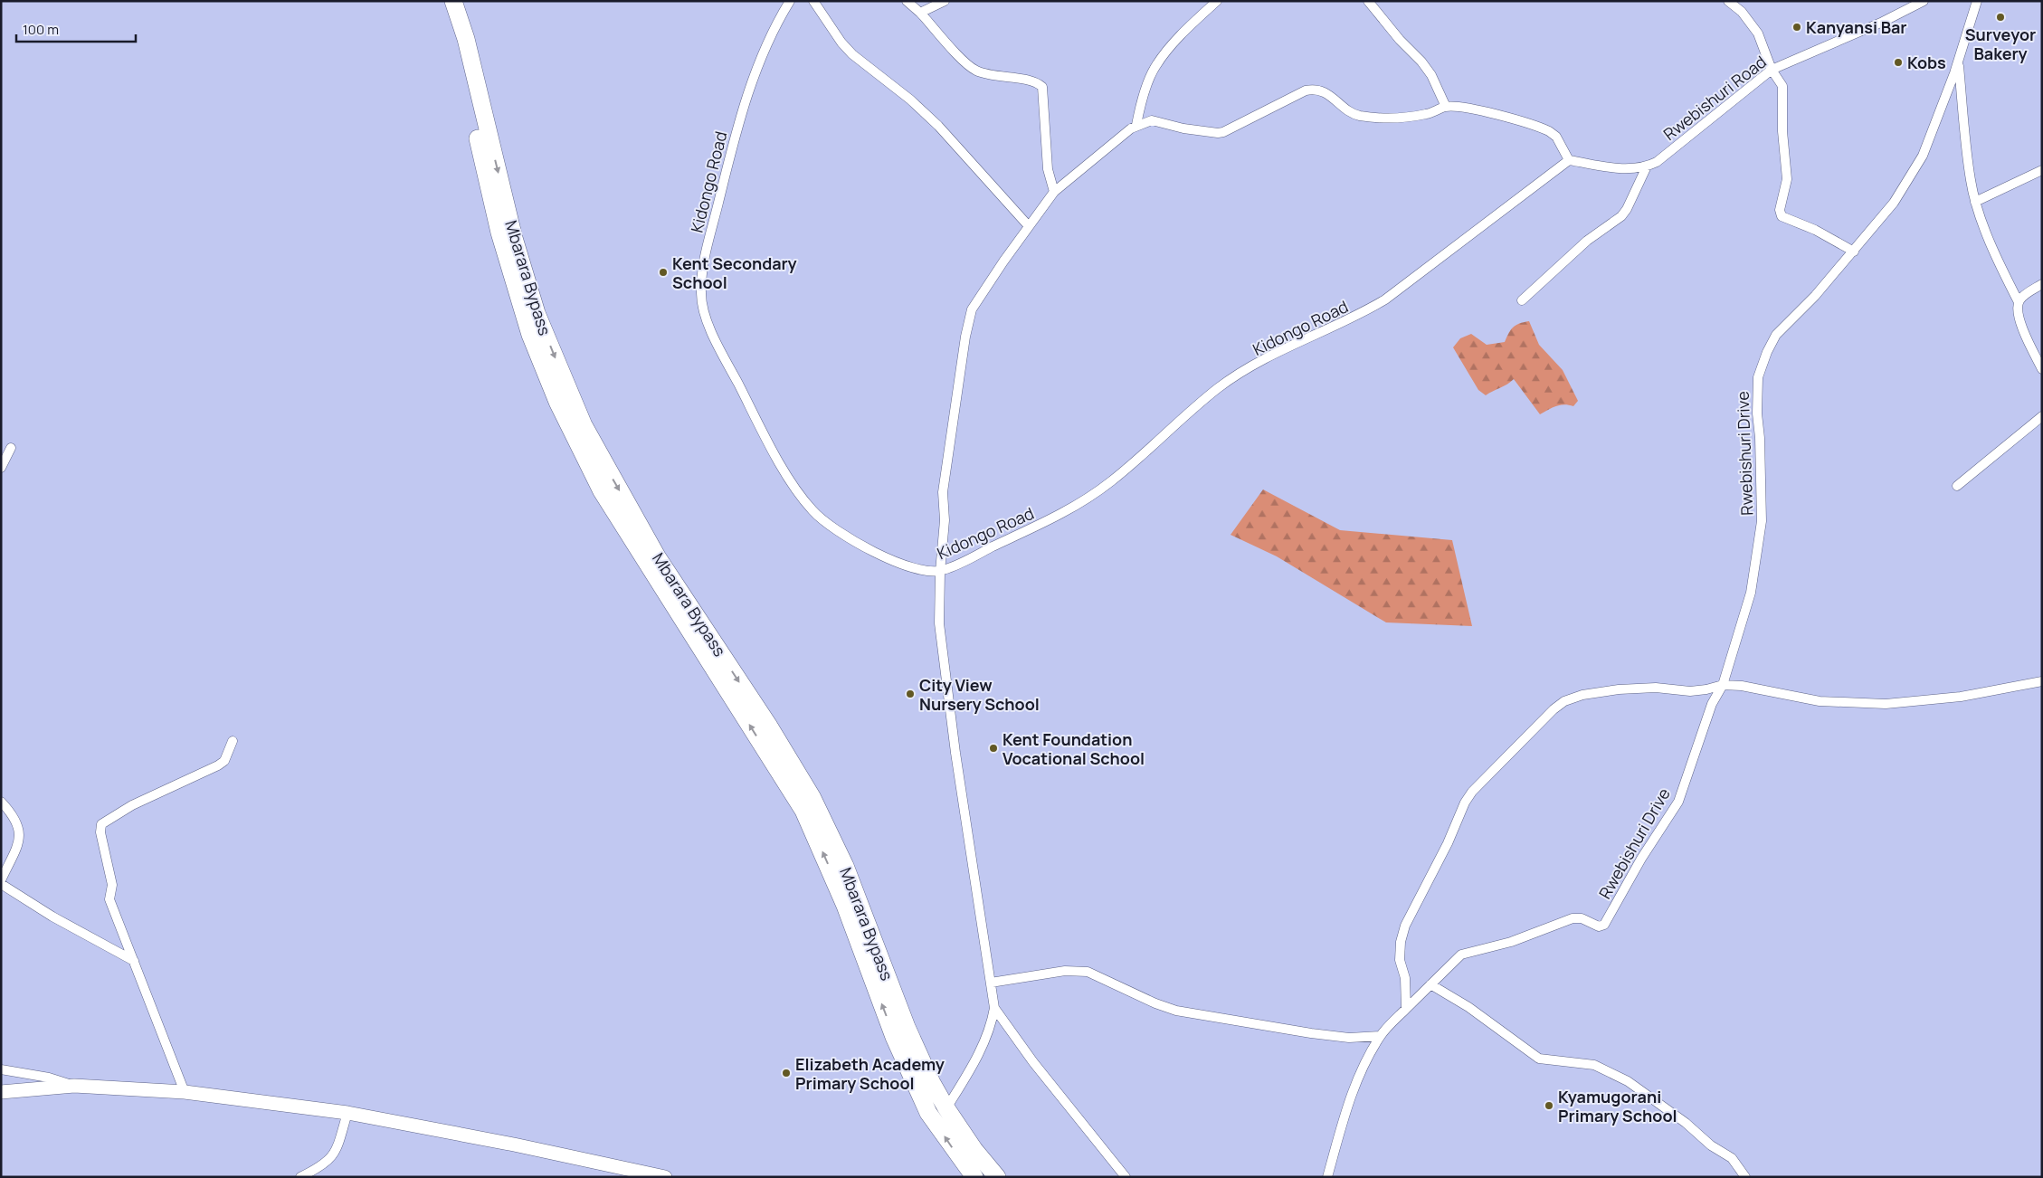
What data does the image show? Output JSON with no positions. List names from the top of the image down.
{
  "streets": {
    "highway": ["Mbarara Bypass"],
    "street": ["Rwebishuri Road", "Kidongo Road", "Rwebishuri Drive"]
  },
  "crossings": [
    ["Rwebishuri Road", "Kidongo Road"]
  ],
  "places": [
    "Surveyor Bakery",
    "Kanyansi Bar",
    "Kobs",
    "Kent Secondary School",
    "City View Nursery School",
    "Kent Foundation Vocational School",
    "Elizabeth Academy Primary School",
    "Kyamugorani Primary School"
  ],
  "scale_bar": "100 m"
}
